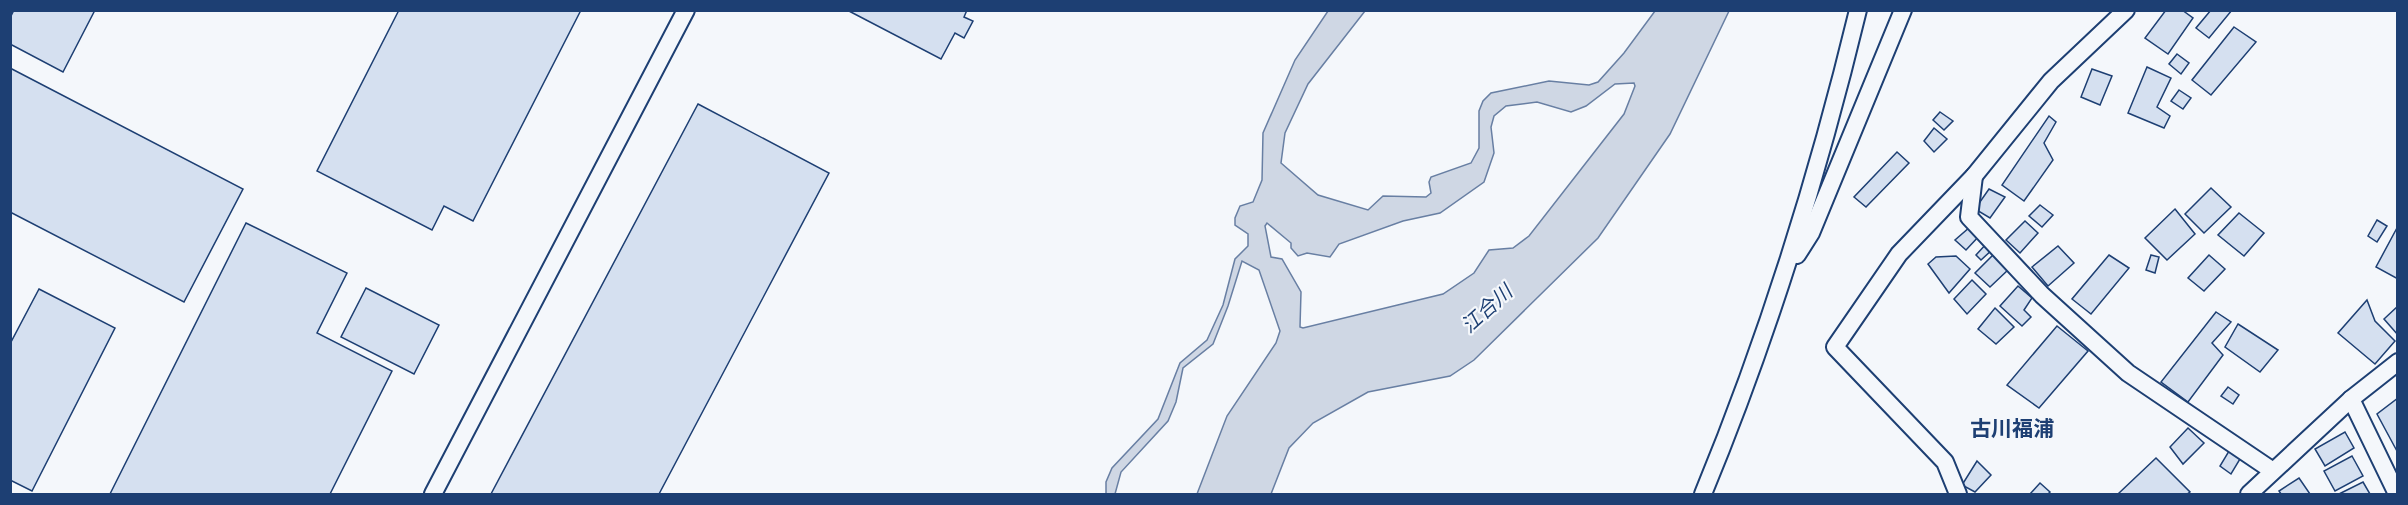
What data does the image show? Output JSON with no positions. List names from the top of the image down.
{
  "districts": ["古川福浦"],
  "water": ["江合川"]
}
